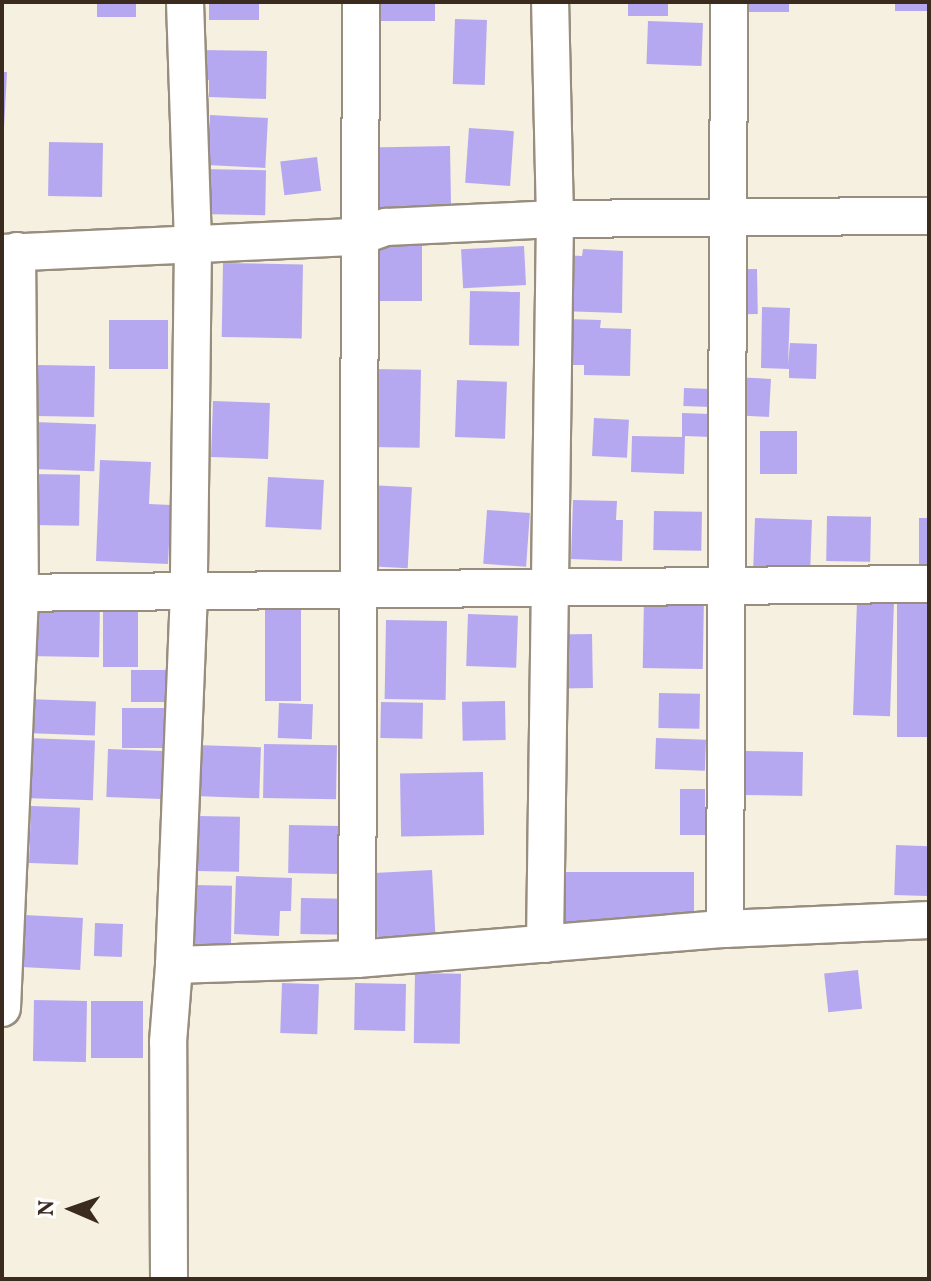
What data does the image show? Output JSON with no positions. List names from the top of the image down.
{
  "north": "left"
}
